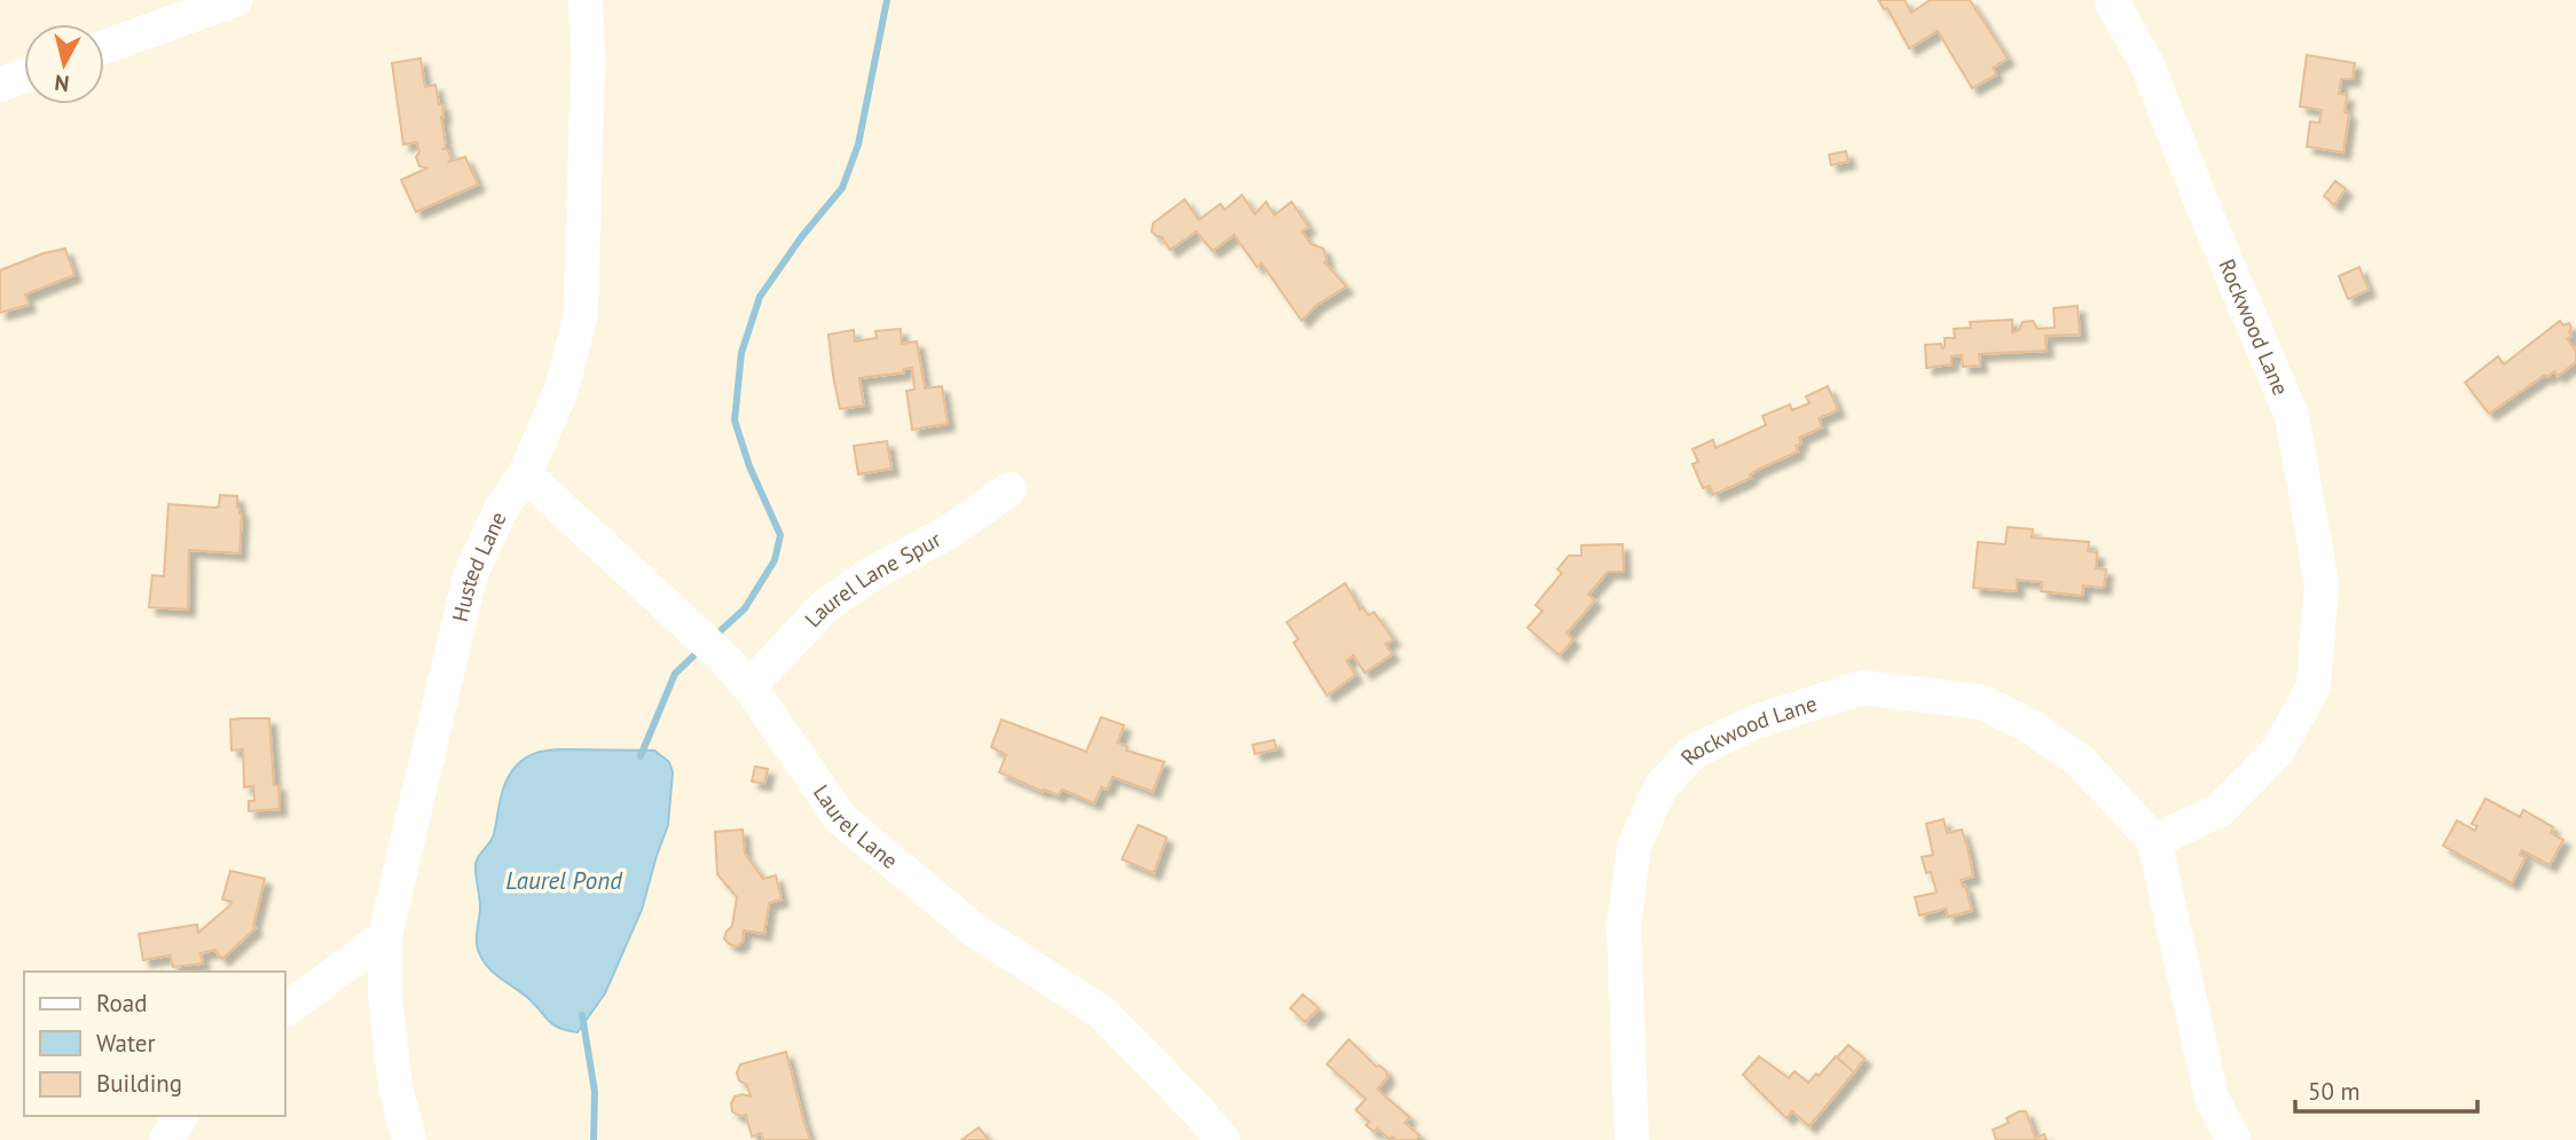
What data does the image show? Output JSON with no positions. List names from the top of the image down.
{
  "streets": {
    "street": [
      "Rockwood Lane",
      "Husted Lane",
      "Laurel Lane Spur",
      "Laurel Lane"
    ]
  },
  "crossings": [
    ["Husted Lane", "Laurel Lane"],
    ["Laurel Lane Spur", "Laurel Lane"]
  ],
  "water": ["Laurel Pond"],
  "legend": ["Road", "Water", "Building"],
  "scale_bar": "50 m",
  "north": "bottom"
}
